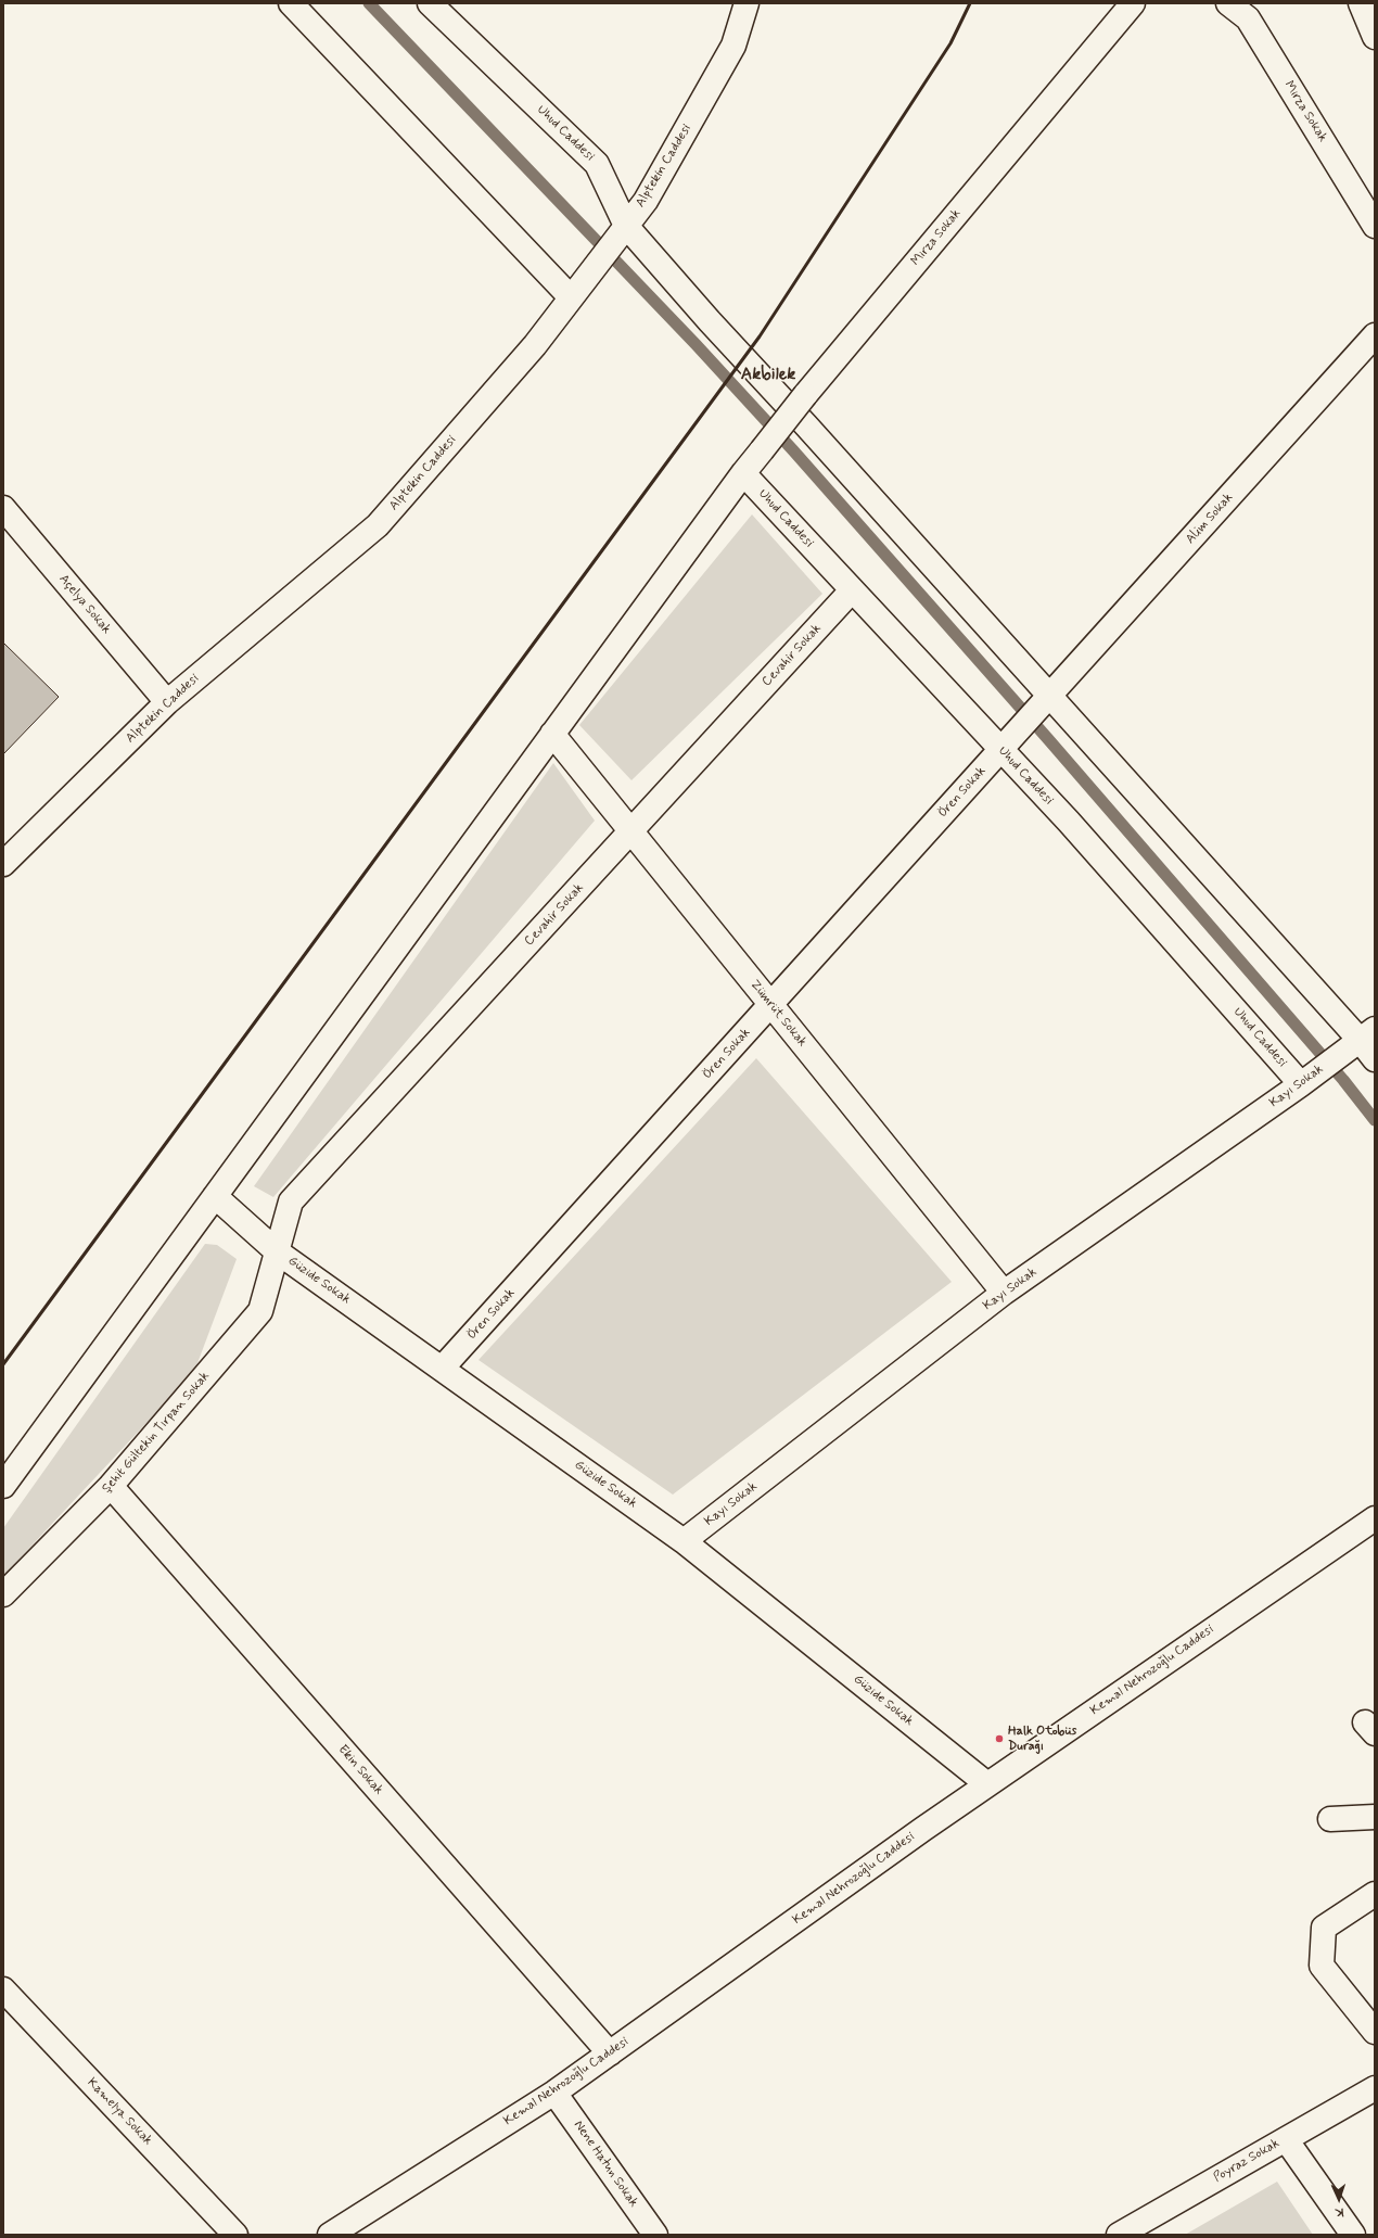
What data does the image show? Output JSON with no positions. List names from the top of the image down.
{
  "streets": {
    "street": [
      "Mirza Sokak",
      "Uhud Caddesi",
      "Alptekin Caddesi",
      "Alim Sokak",
      "Açelya Sokak",
      "Cevahir Sokak",
      "Ören Sokak",
      "Zümrüt Sokak",
      "Kayı Sokak",
      "Güzide Sokak",
      "Şehit Gültekin Tırpan Sokak",
      "Kemal Nehrozoğlu Caddesi",
      "Ekin Sokak",
      "Kamelya Sokak",
      "Poyraz Sokak",
      "Nene Hatun Sokak"
    ]
  },
  "crossings": [
    ["Mirza Sokak", "Uhud Caddesi"],
    ["Mirza Sokak", "Zümrüt Sokak"],
    ["Mirza Sokak", "Güzide Sokak"],
    ["Uhud Caddesi", "Alptekin Caddesi"],
    ["Uhud Caddesi", "Alim Sokak"],
    ["Uhud Caddesi", "Cevahir Sokak"],
    ["Uhud Caddesi", "Ören Sokak"],
    ["Uhud Caddesi", "Kayı Sokak"],
    ["Alptekin Caddesi", "Açelya Sokak"],
    ["Alim Sokak", "Ören Sokak"],
    ["Cevahir Sokak", "Zümrüt Sokak"],
    ["Cevahir Sokak", "Güzide Sokak"],
    ["Cevahir Sokak", "Şehit Gültekin Tırpan Sokak"],
    ["Ören Sokak", "Zümrüt Sokak"],
    ["Ören Sokak", "Güzide Sokak"],
    ["Zümrüt Sokak", "Kayı Sokak"],
    ["Kayı Sokak", "Güzide Sokak"],
    ["Güzide Sokak", "Şehit Gültekin Tırpan Sokak"],
    ["Güzide Sokak", "Kemal Nehrozoğlu Caddesi"],
    ["Şehit Gültekin Tırpan Sokak", "Ekin Sokak"],
    ["Kemal Nehrozoğlu Caddesi", "Ekin Sokak"],
    ["Kemal Nehrozoğlu Caddesi", "Nene Hatun Sokak"]
  ],
  "districts": ["Akbilek"],
  "places": ["Halk Otobüs Durağı"],
  "north": "bottom"
}
